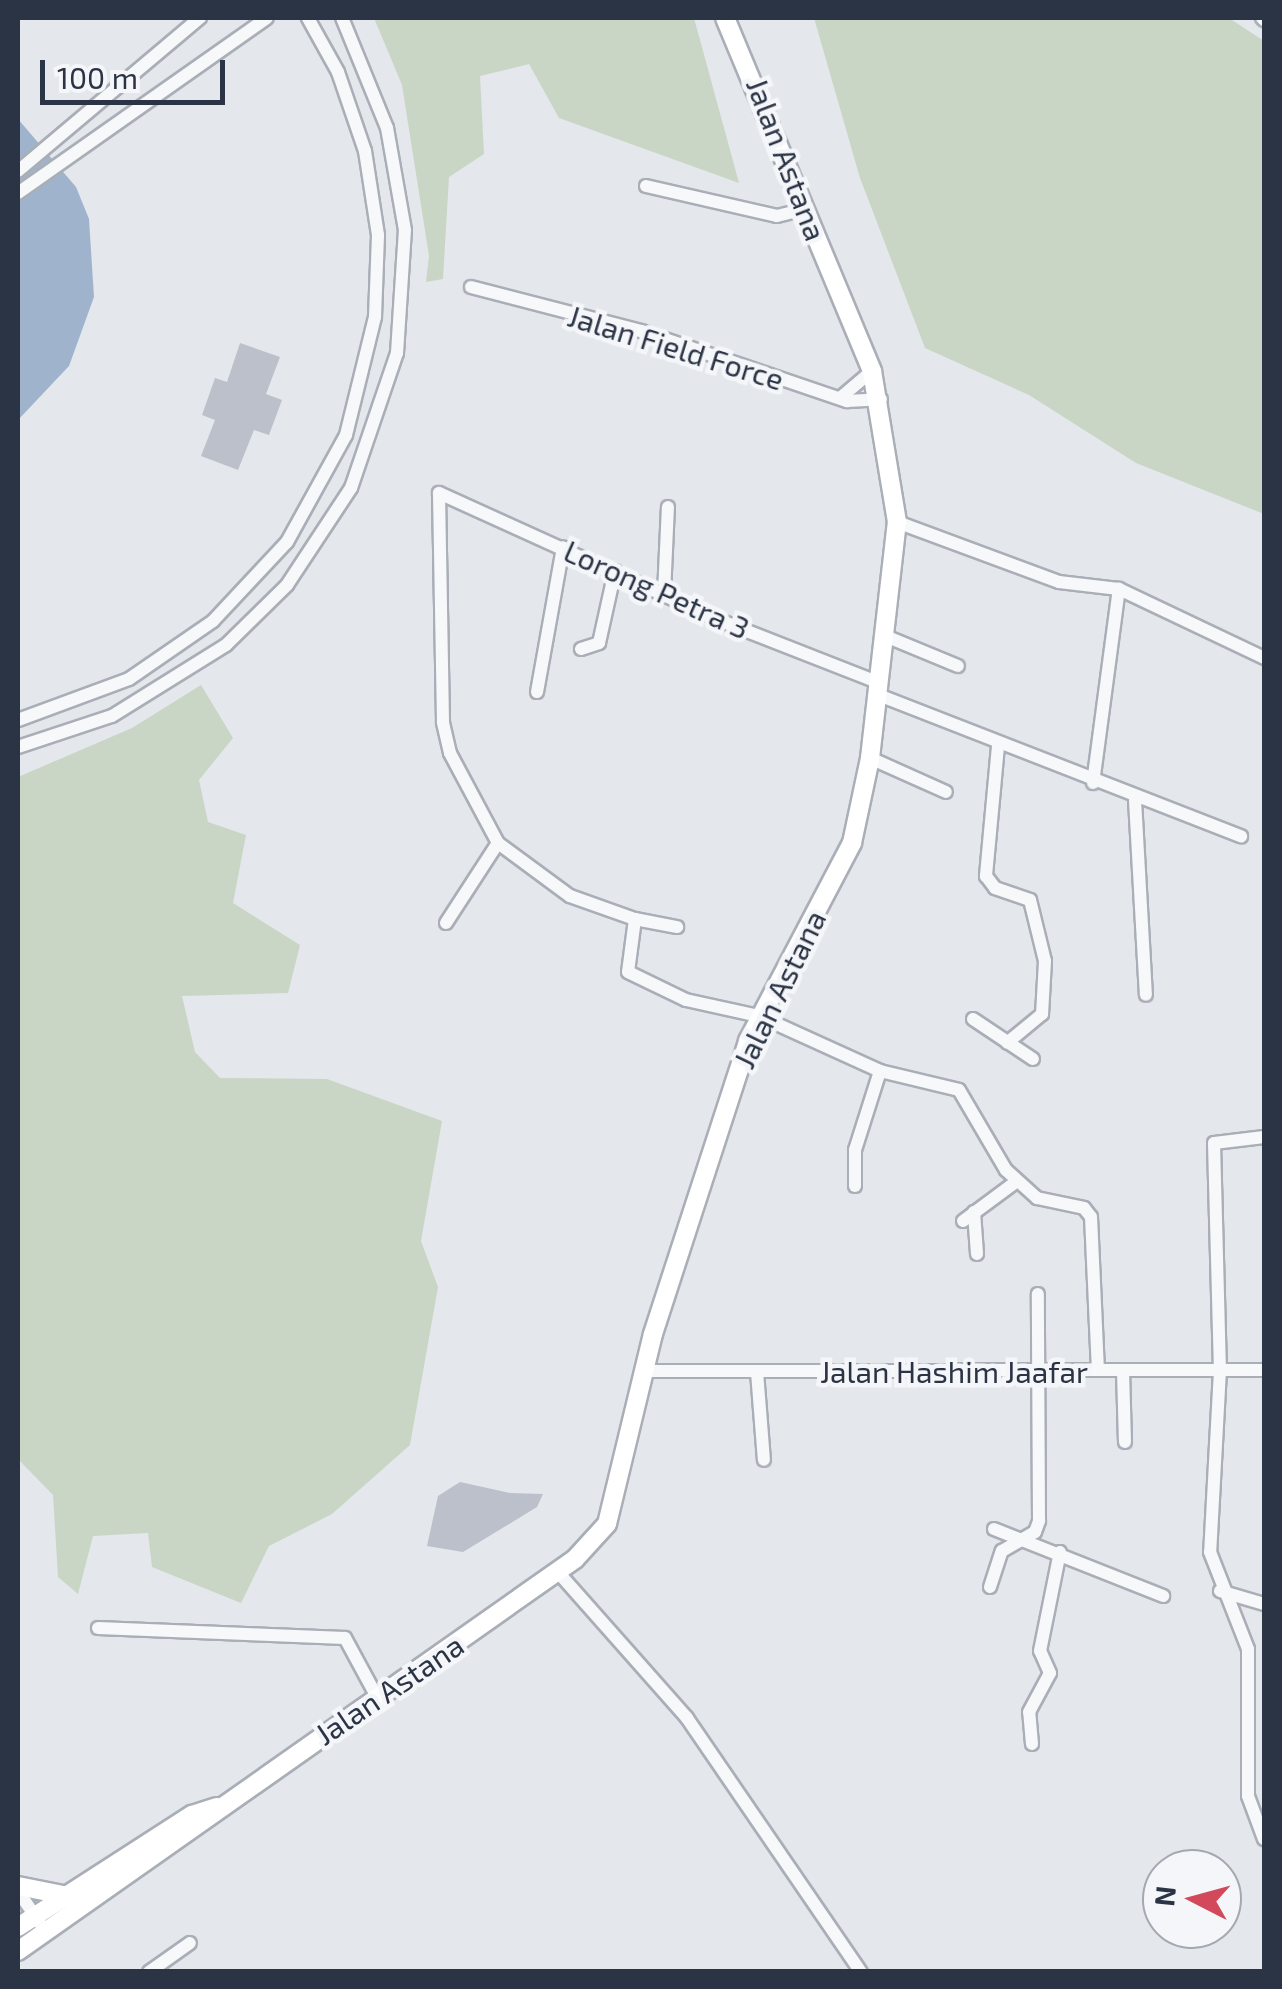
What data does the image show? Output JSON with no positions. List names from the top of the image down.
{
  "streets": {
    "main road": ["Jalan Astana"],
    "street": ["Jalan Field Force", "Lorong Petra 3", "Jalan Hashim Jaafar"]
  },
  "crossings": [
    ["Jalan Astana", "Jalan Field Force"],
    ["Jalan Astana", "Lorong Petra 3"],
    ["Jalan Astana", "Jalan Hashim Jaafar"]
  ],
  "scale_bar": "100 m",
  "north": "left"
}
